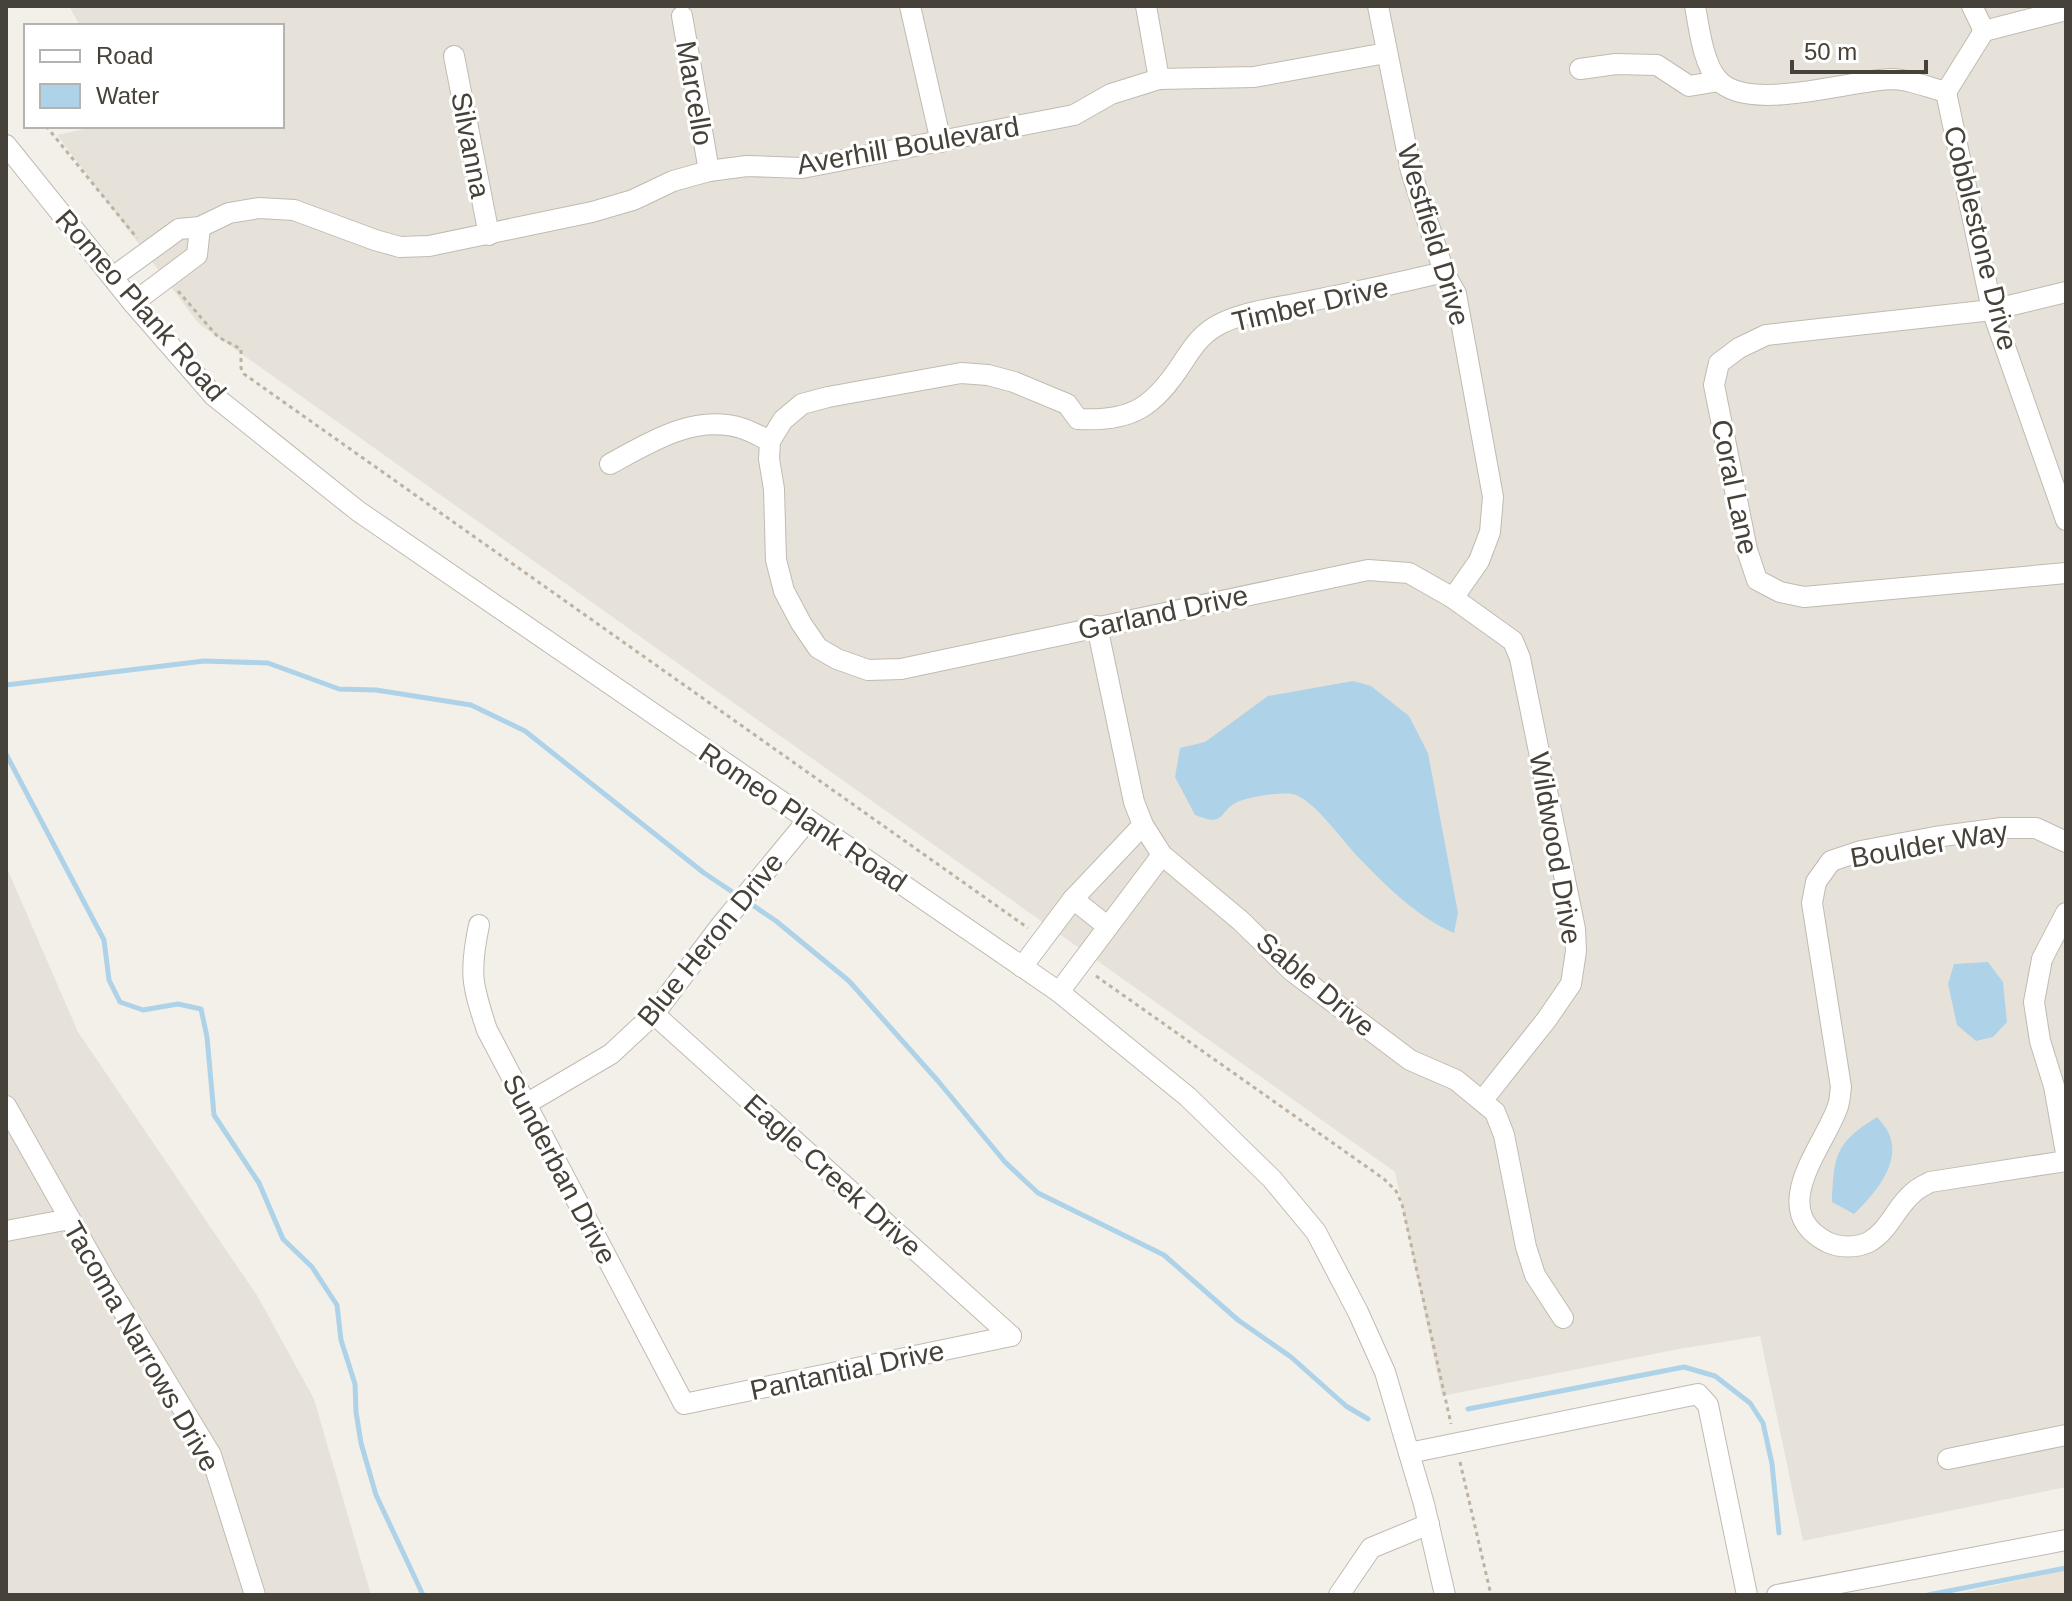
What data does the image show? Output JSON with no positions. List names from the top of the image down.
{
  "streets": {
    "street": [
      "Marcello",
      "Silvanna",
      "Averhill Boulevard",
      "Westfield Drive",
      "Cobblestone Drive",
      "Timber Drive",
      "Romeo Plank Road",
      "Coral Lane",
      "Garland Drive",
      "Boulder Way",
      "Wildwood Drive",
      "Blue Heron Drive",
      "Sable Drive",
      "Sunderban Drive",
      "Eagle Creek Drive",
      "Tacoma Narrows Drive",
      "Pantantial Drive"
    ]
  },
  "crossings": [
    ["Marcello", "Averhill Boulevard"],
    ["Silvanna", "Averhill Boulevard"],
    ["Averhill Boulevard", "Westfield Drive"],
    ["Averhill Boulevard", "Romeo Plank Road"],
    ["Westfield Drive", "Timber Drive"],
    ["Westfield Drive", "Garland Drive"],
    ["Westfield Drive", "Wildwood Drive"],
    ["Cobblestone Drive", "Coral Lane"],
    ["Timber Drive", "Garland Drive"],
    ["Romeo Plank Road", "Blue Heron Drive"],
    ["Garland Drive", "Wildwood Drive"],
    ["Garland Drive", "Sable Drive"],
    ["Wildwood Drive", "Sable Drive"],
    ["Blue Heron Drive", "Sunderban Drive"],
    ["Blue Heron Drive", "Eagle Creek Drive"],
    ["Sunderban Drive", "Pantantial Drive"],
    ["Eagle Creek Drive", "Pantantial Drive"]
  ],
  "legend": ["Road", "Water"],
  "scale_bar": "50 m"
}
